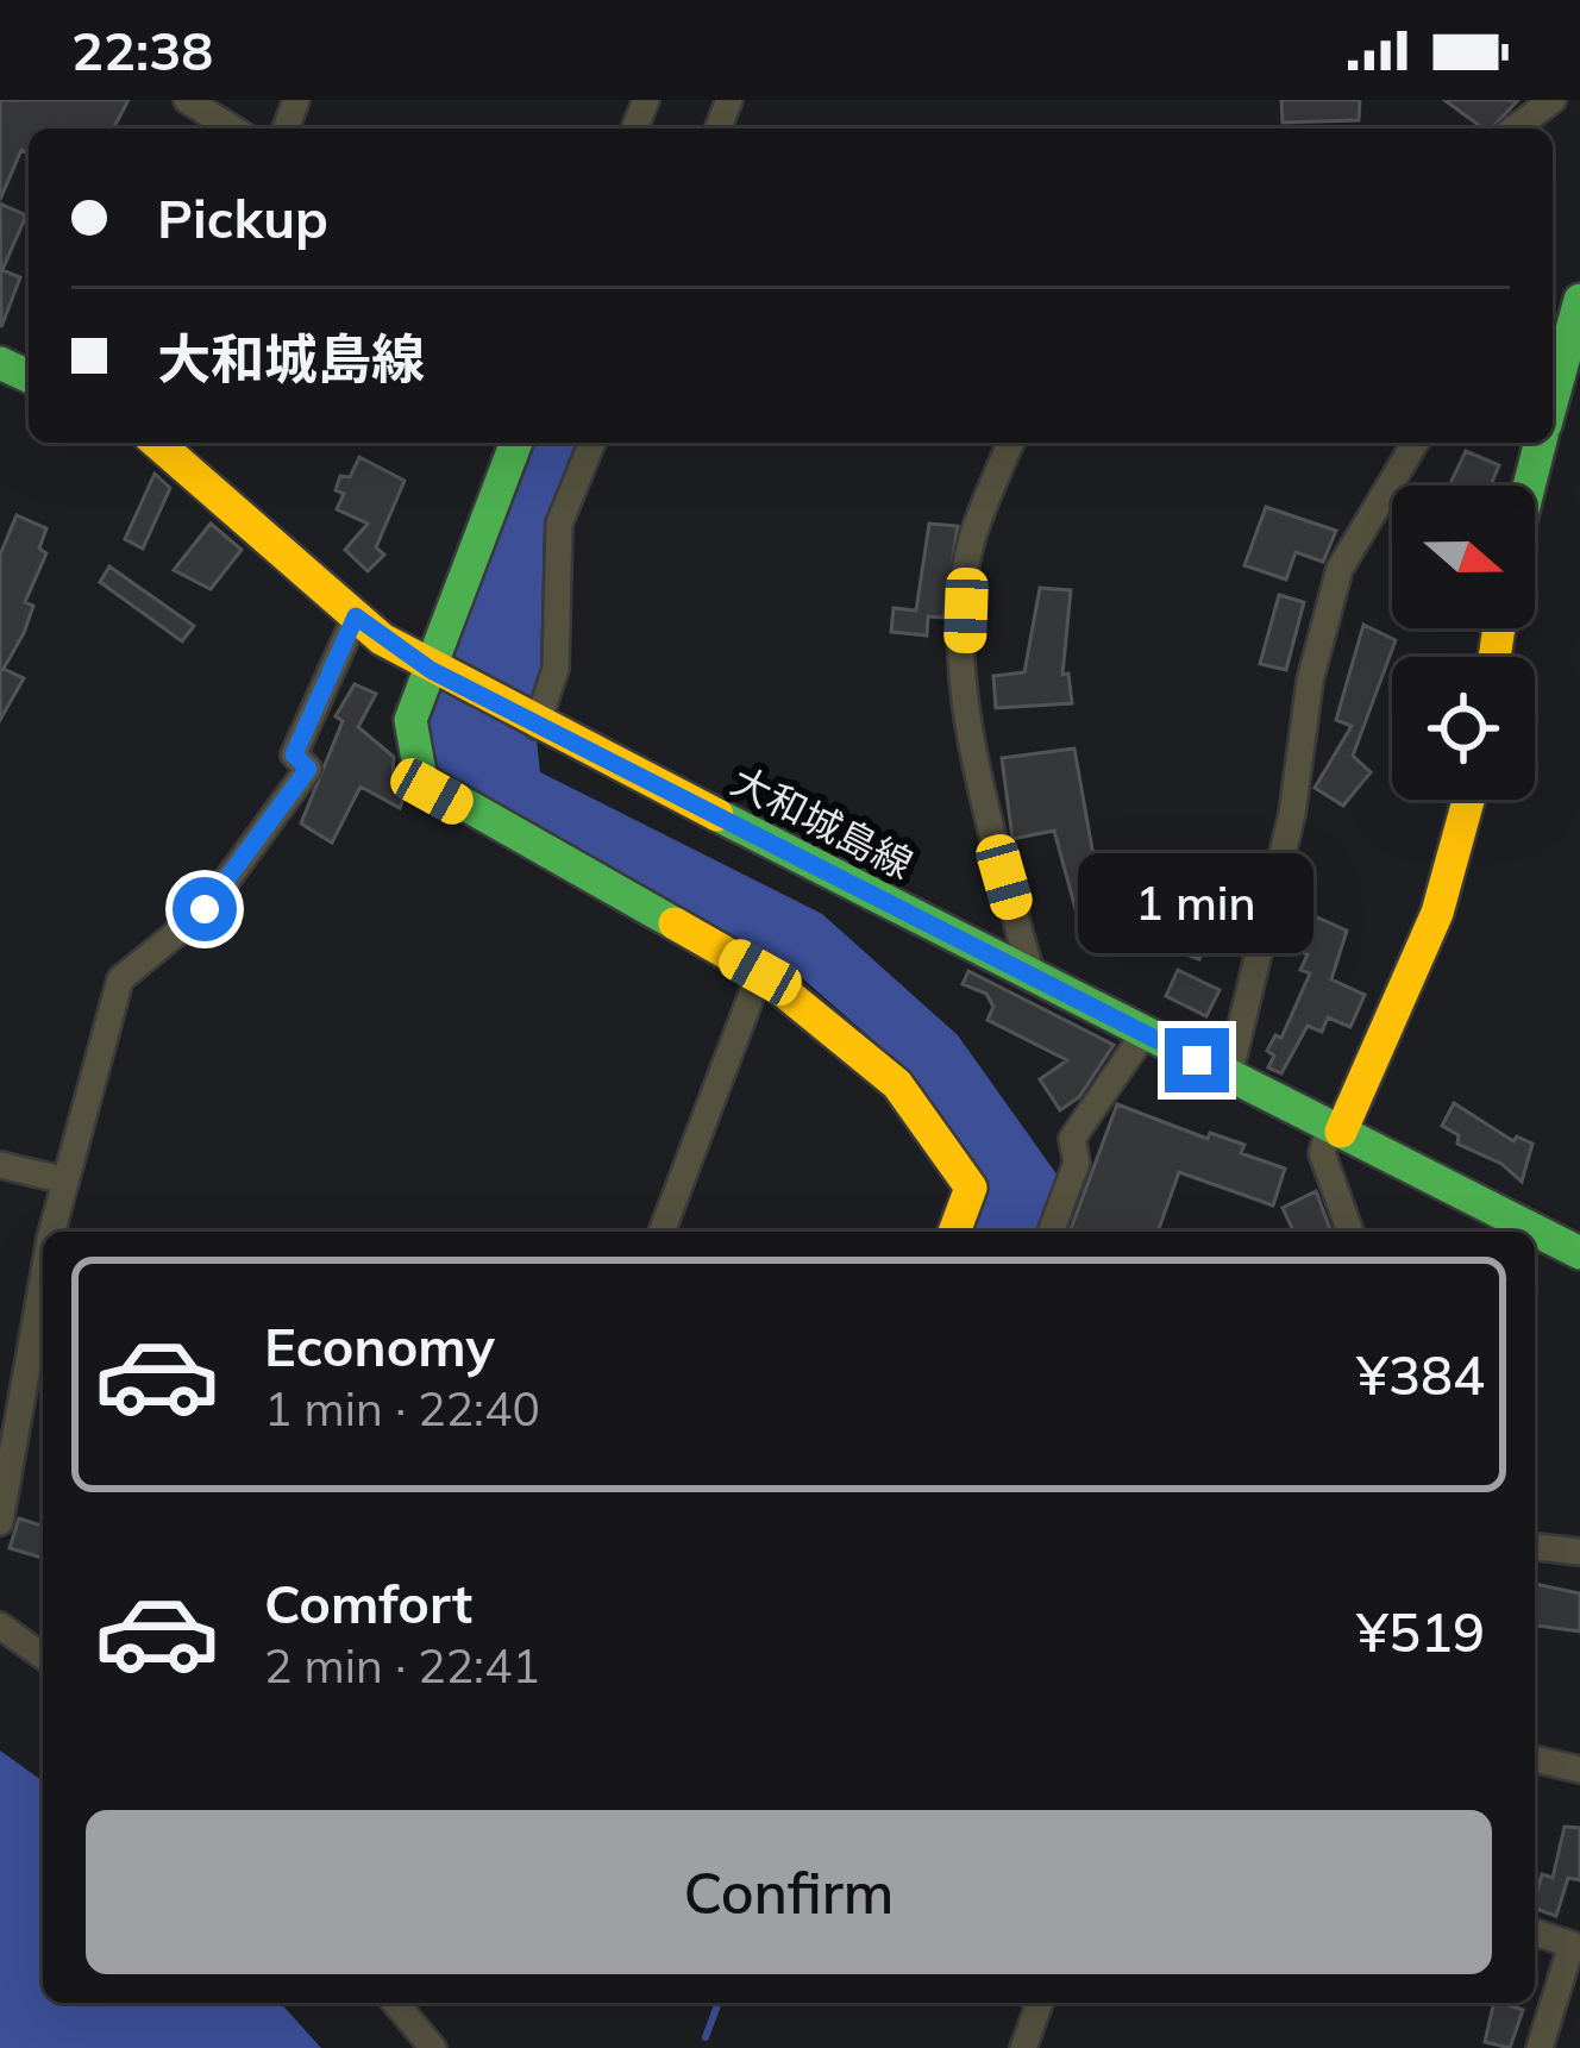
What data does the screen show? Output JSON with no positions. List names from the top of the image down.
{
  "streets": {
    "street": ["大和城島線"]
  },
  "north": "right",
  "page": {
    "status": "22:38",
    "banner": ["Pickup", "大和城島線"],
    "bubble": "1 min",
    "list": [
      {
        "name": "Economy",
        "note": "1 min · 22:40",
        "value": "¥384"
      },
      {
        "name": "Comfort",
        "note": "2 min · 22:41",
        "value": "¥519"
      }
    ],
    "buttons": "Confirm"
  }
}
